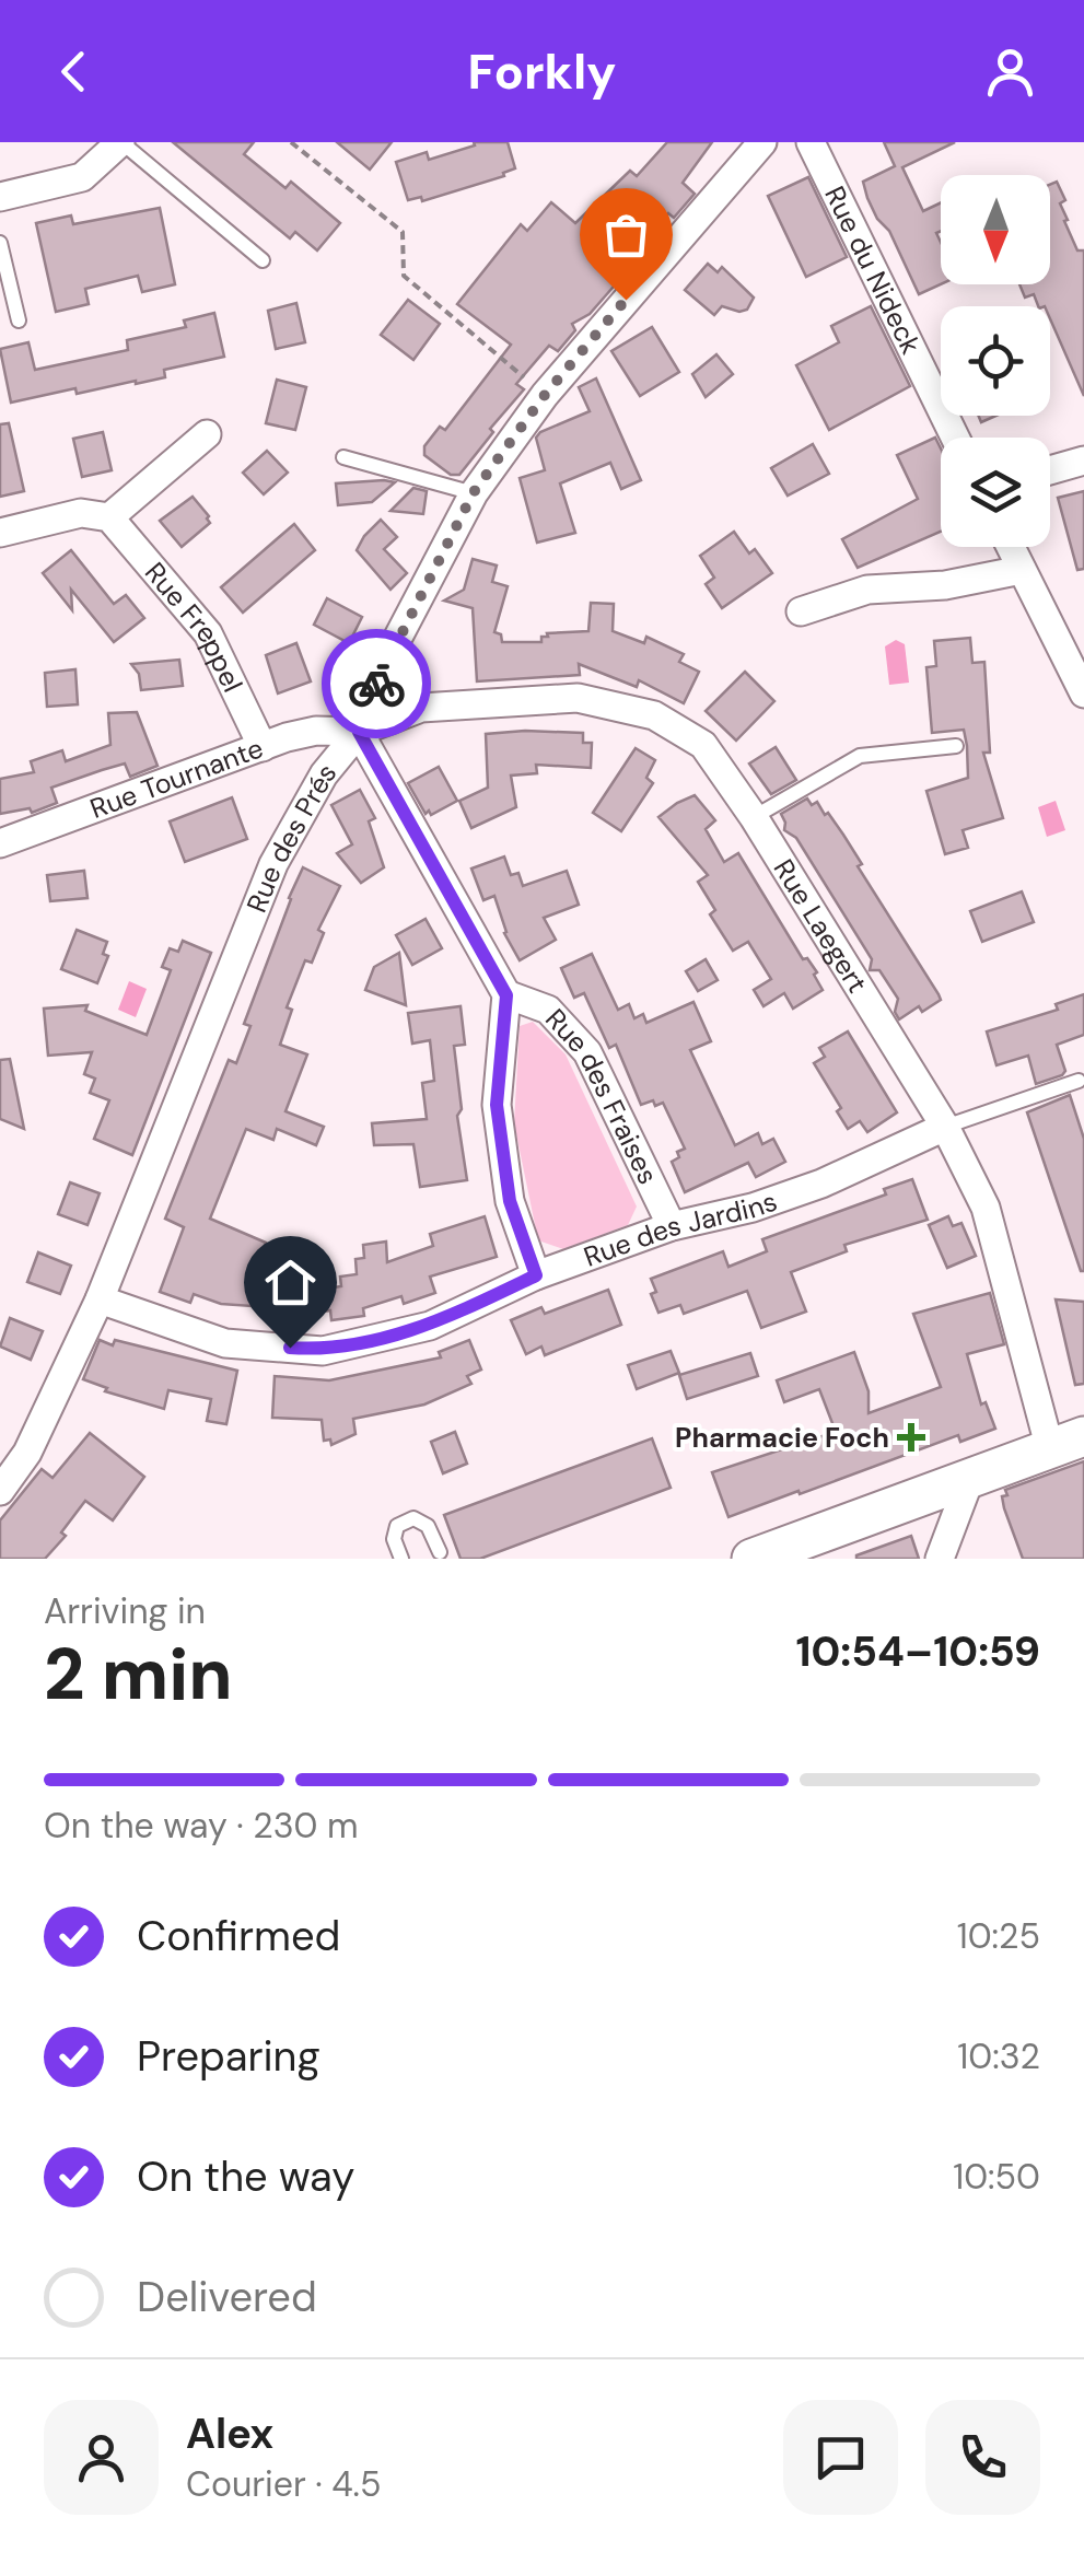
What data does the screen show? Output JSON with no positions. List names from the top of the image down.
{
  "streets": {
    "street": [
      "Rue du Nideck",
      "Rue Freppel",
      "Rue Tournante",
      "Rue des Prés",
      "Rue Laegert",
      "Rue des Fraises",
      "Rue des Jardins"
    ]
  },
  "crossings": [
    ["Rue Freppel", "Rue Tournante"],
    ["Rue Tournante", "Rue des Prés"],
    ["Rue Tournante", "Rue Laegert"],
    ["Rue Tournante", "Rue des Fraises"],
    ["Rue des Prés", "Rue Laegert"],
    ["Rue des Prés", "Rue des Fraises"],
    ["Rue des Prés", "Rue des Jardins"],
    ["Rue Laegert", "Rue des Fraises"],
    ["Rue Laegert", "Rue des Jardins"],
    ["Rue des Fraises", "Rue des Jardins"]
  ],
  "places": {
    "health": ["Pharmacie Foch"]
  },
  "north": "bottom",
  "page": {
    "header": "Forkly",
    "heading": ["2 min", "Arriving in", "10:54–10:59"],
    "panel": ["Alex", "Courier · 4.5"],
    "bar": "On the way · 230 m",
    "list": [
      ["Confirmed", "10:25"],
      ["Preparing", "10:32"],
      ["On the way", "10:50"],
      "Delivered"
    ]
  }
}
